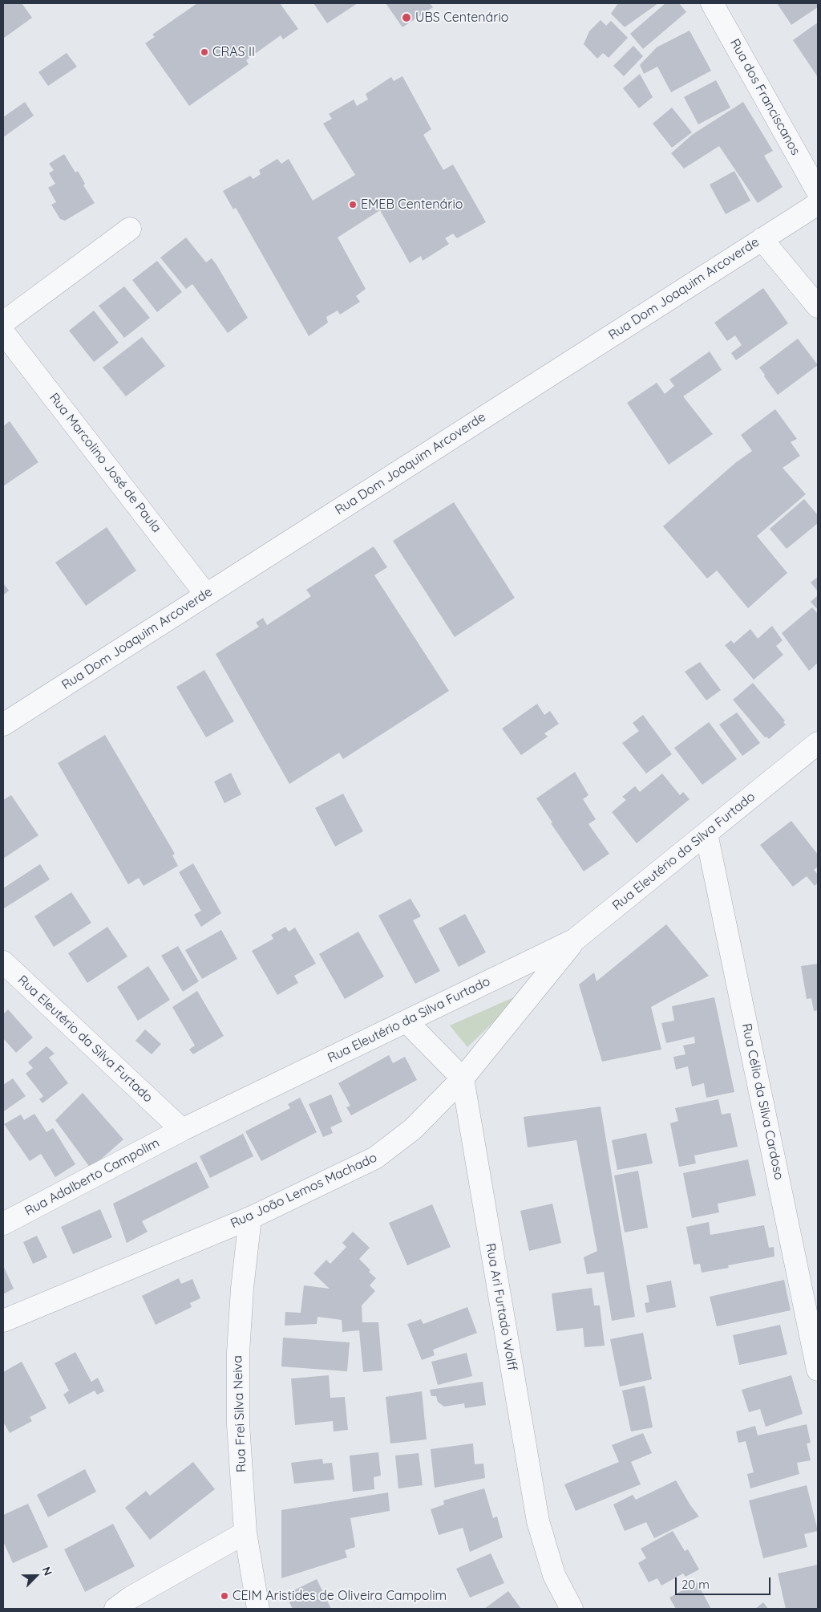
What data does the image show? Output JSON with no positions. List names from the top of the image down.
{
  "streets": {
    "street": [
      "Rua dos Franciscanos",
      "Rua Dom Joaquim Arcoverde",
      "Rua Marcolino José de Paula",
      "Rua Eleutério da Silva Furtado",
      "Rua Célio da Silva Cardoso",
      "Rua Adalberto Campolim",
      "Rua João Lemos Machado",
      "Rua Ari Furtado Wolff",
      "Rua Frei Silva Neiva"
    ]
  },
  "crossings": [
    ["Rua Dom Joaquim Arcoverde", "Rua Marcolino José de Paula"],
    ["Rua Eleutério da Silva Furtado", "Rua Célio da Silva Cardoso"],
    ["Rua Eleutério da Silva Furtado", "Rua Adalberto Campolim"],
    ["Rua Eleutério da Silva Furtado", "Rua João Lemos Machado"],
    ["Rua João Lemos Machado", "Rua Ari Furtado Wolff"],
    ["Rua João Lemos Machado", "Rua Frei Silva Neiva"]
  ],
  "places": [
    "UBS Centenário",
    "CRAS II",
    "EMEB Centenário",
    "CEIM Aristides de Oliveira Campolim"
  ],
  "scale_bar": "20 m",
  "north": "top right"
}
